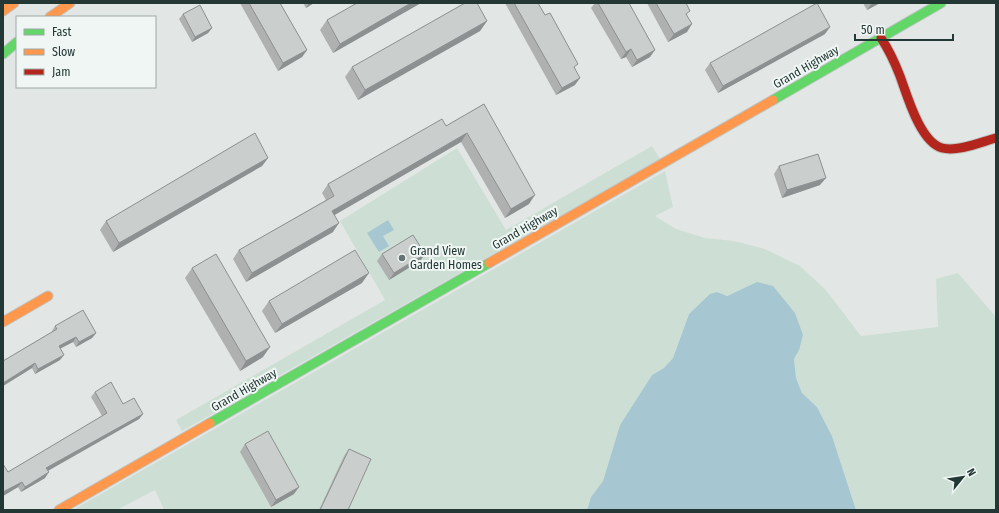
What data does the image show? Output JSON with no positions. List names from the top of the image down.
{
  "streets": {
    "main road": ["Grand Highway"]
  },
  "places": ["Grand View Garden Homes"],
  "legend": ["Fast", "Slow", "Jam"],
  "scale_bar": "50 m",
  "north": "top right"
}
